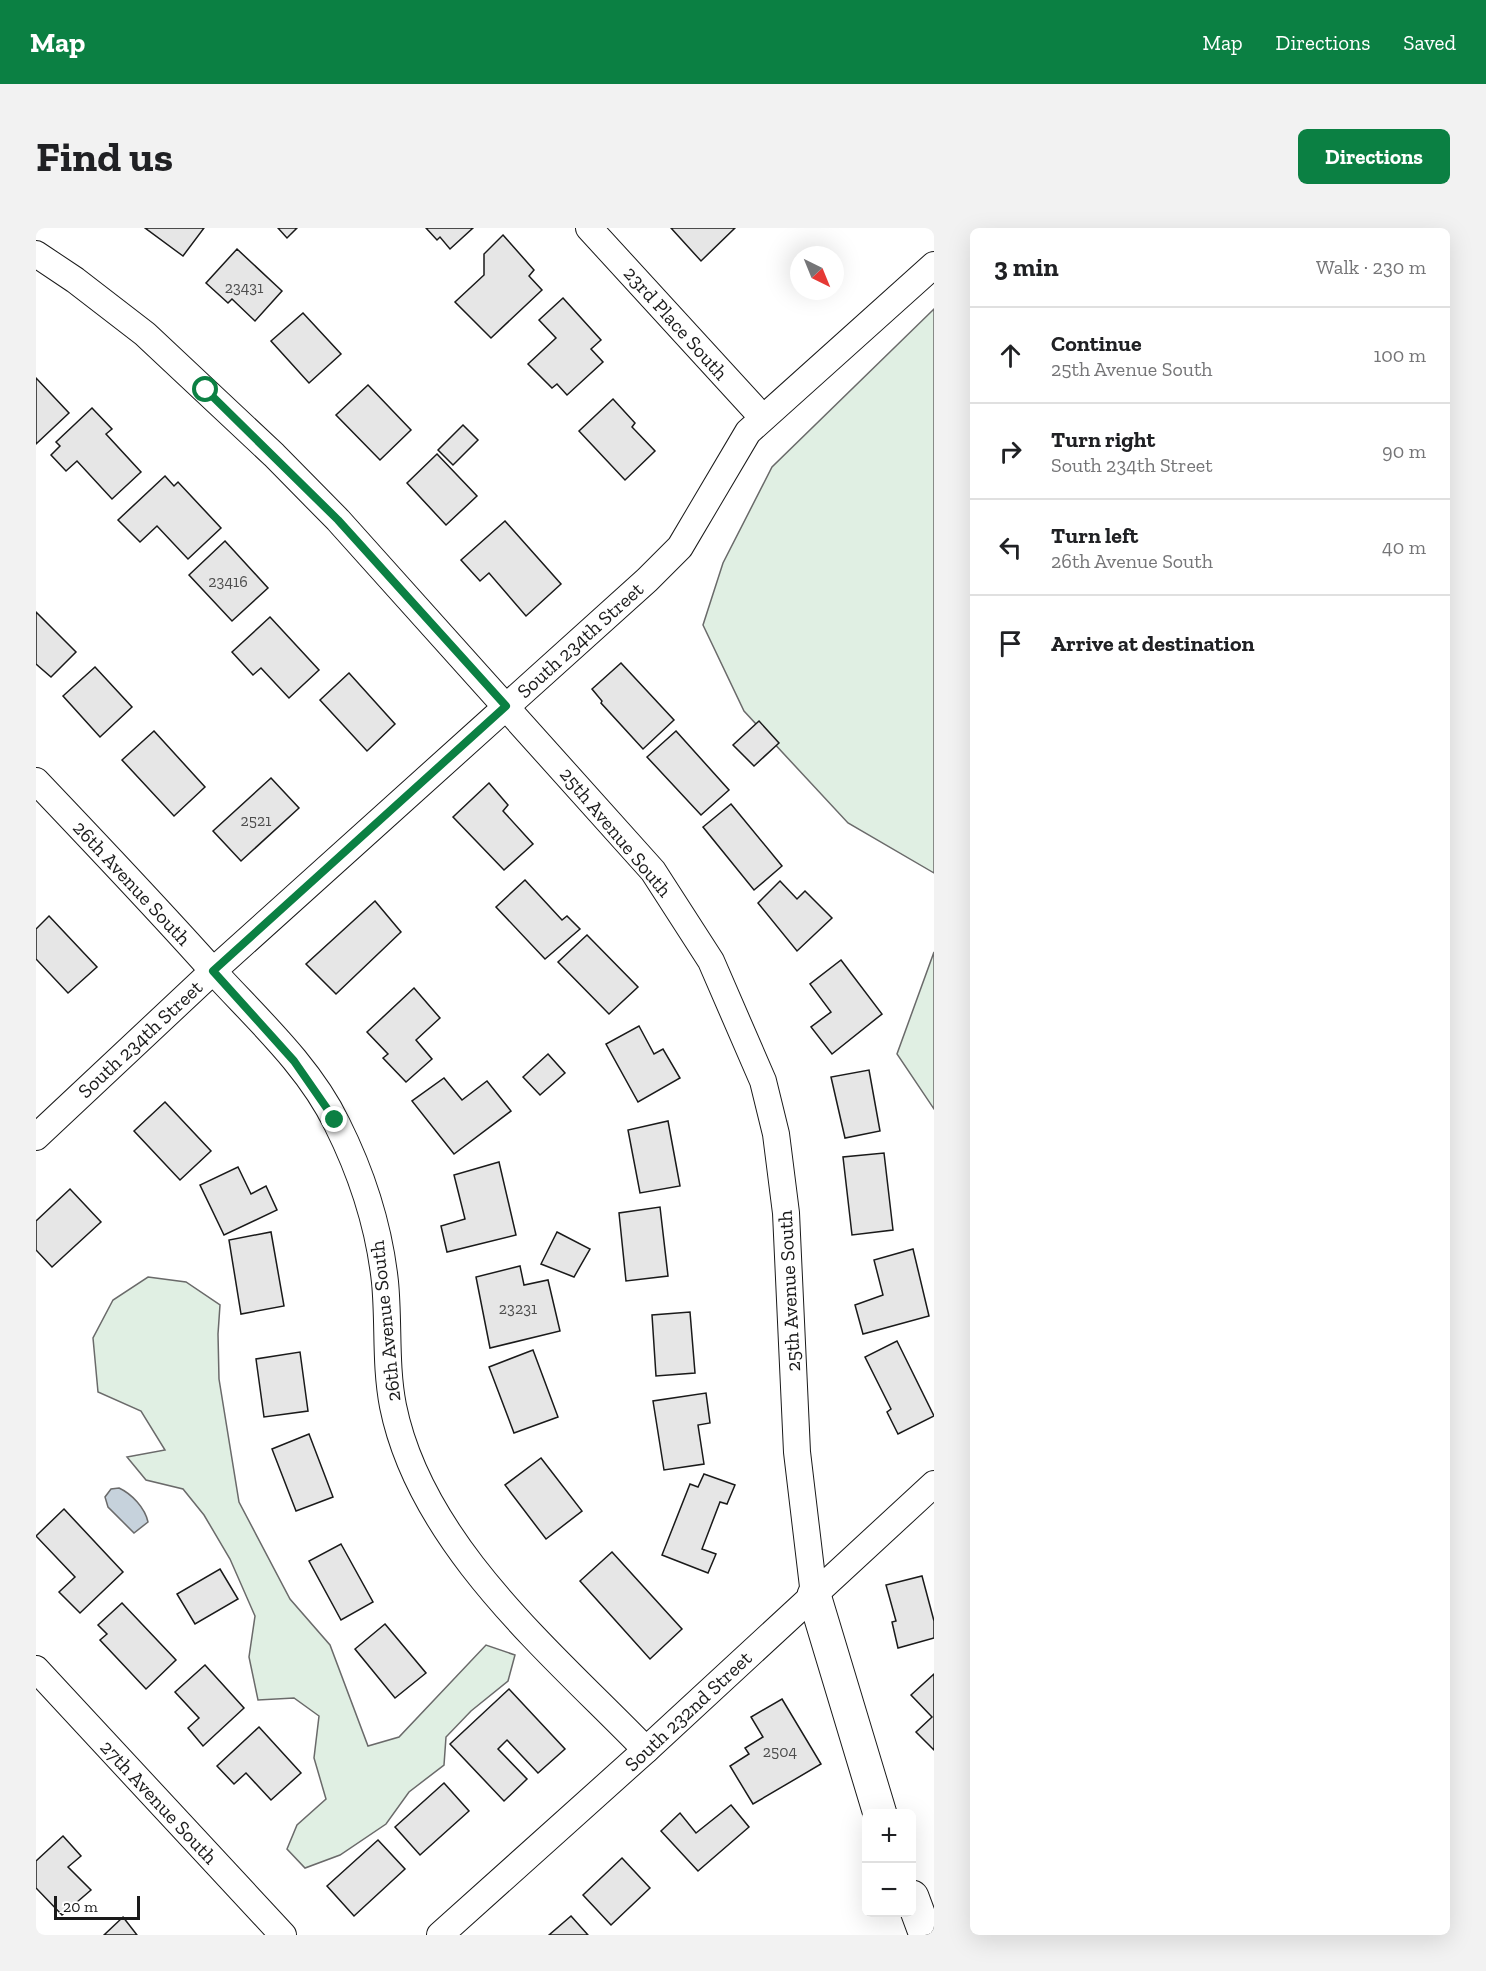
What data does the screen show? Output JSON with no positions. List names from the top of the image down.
{
  "streets": {
    "street": [
      "23rd Place South",
      "South 234th Street",
      "25th Avenue South",
      "26th Avenue South",
      "South 232nd Street",
      "27th Avenue South"
    ]
  },
  "crossings": [
    ["23rd Place South", "South 234th Street"],
    ["South 234th Street", "25th Avenue South"],
    ["South 234th Street", "26th Avenue South"],
    ["25th Avenue South", "South 232nd Street"],
    ["26th Avenue South", "South 232nd Street"]
  ],
  "house_numbers": [
    "23431",
    "23416",
    "2521",
    "23231",
    "2504"
  ],
  "scale_bar": "20 m",
  "north": "bottom right",
  "page": {
    "header": "Map",
    "nav": ["Map", "Directions", "Saved"],
    "buttons": "Directions",
    "title": "Find us",
    "heading": ["3 min", "Walk · 230 m"],
    "list": [
      ["Continue", "25th Avenue South", "100 m"],
      ["Turn right", "South 234th Street", "90 m"],
      ["Turn left", "26th Avenue South", "40 m"],
      "Arrive at destination"
    ],
    "map_buttons": ["+", "−"],
    "scale": "20 m"
  }
}
